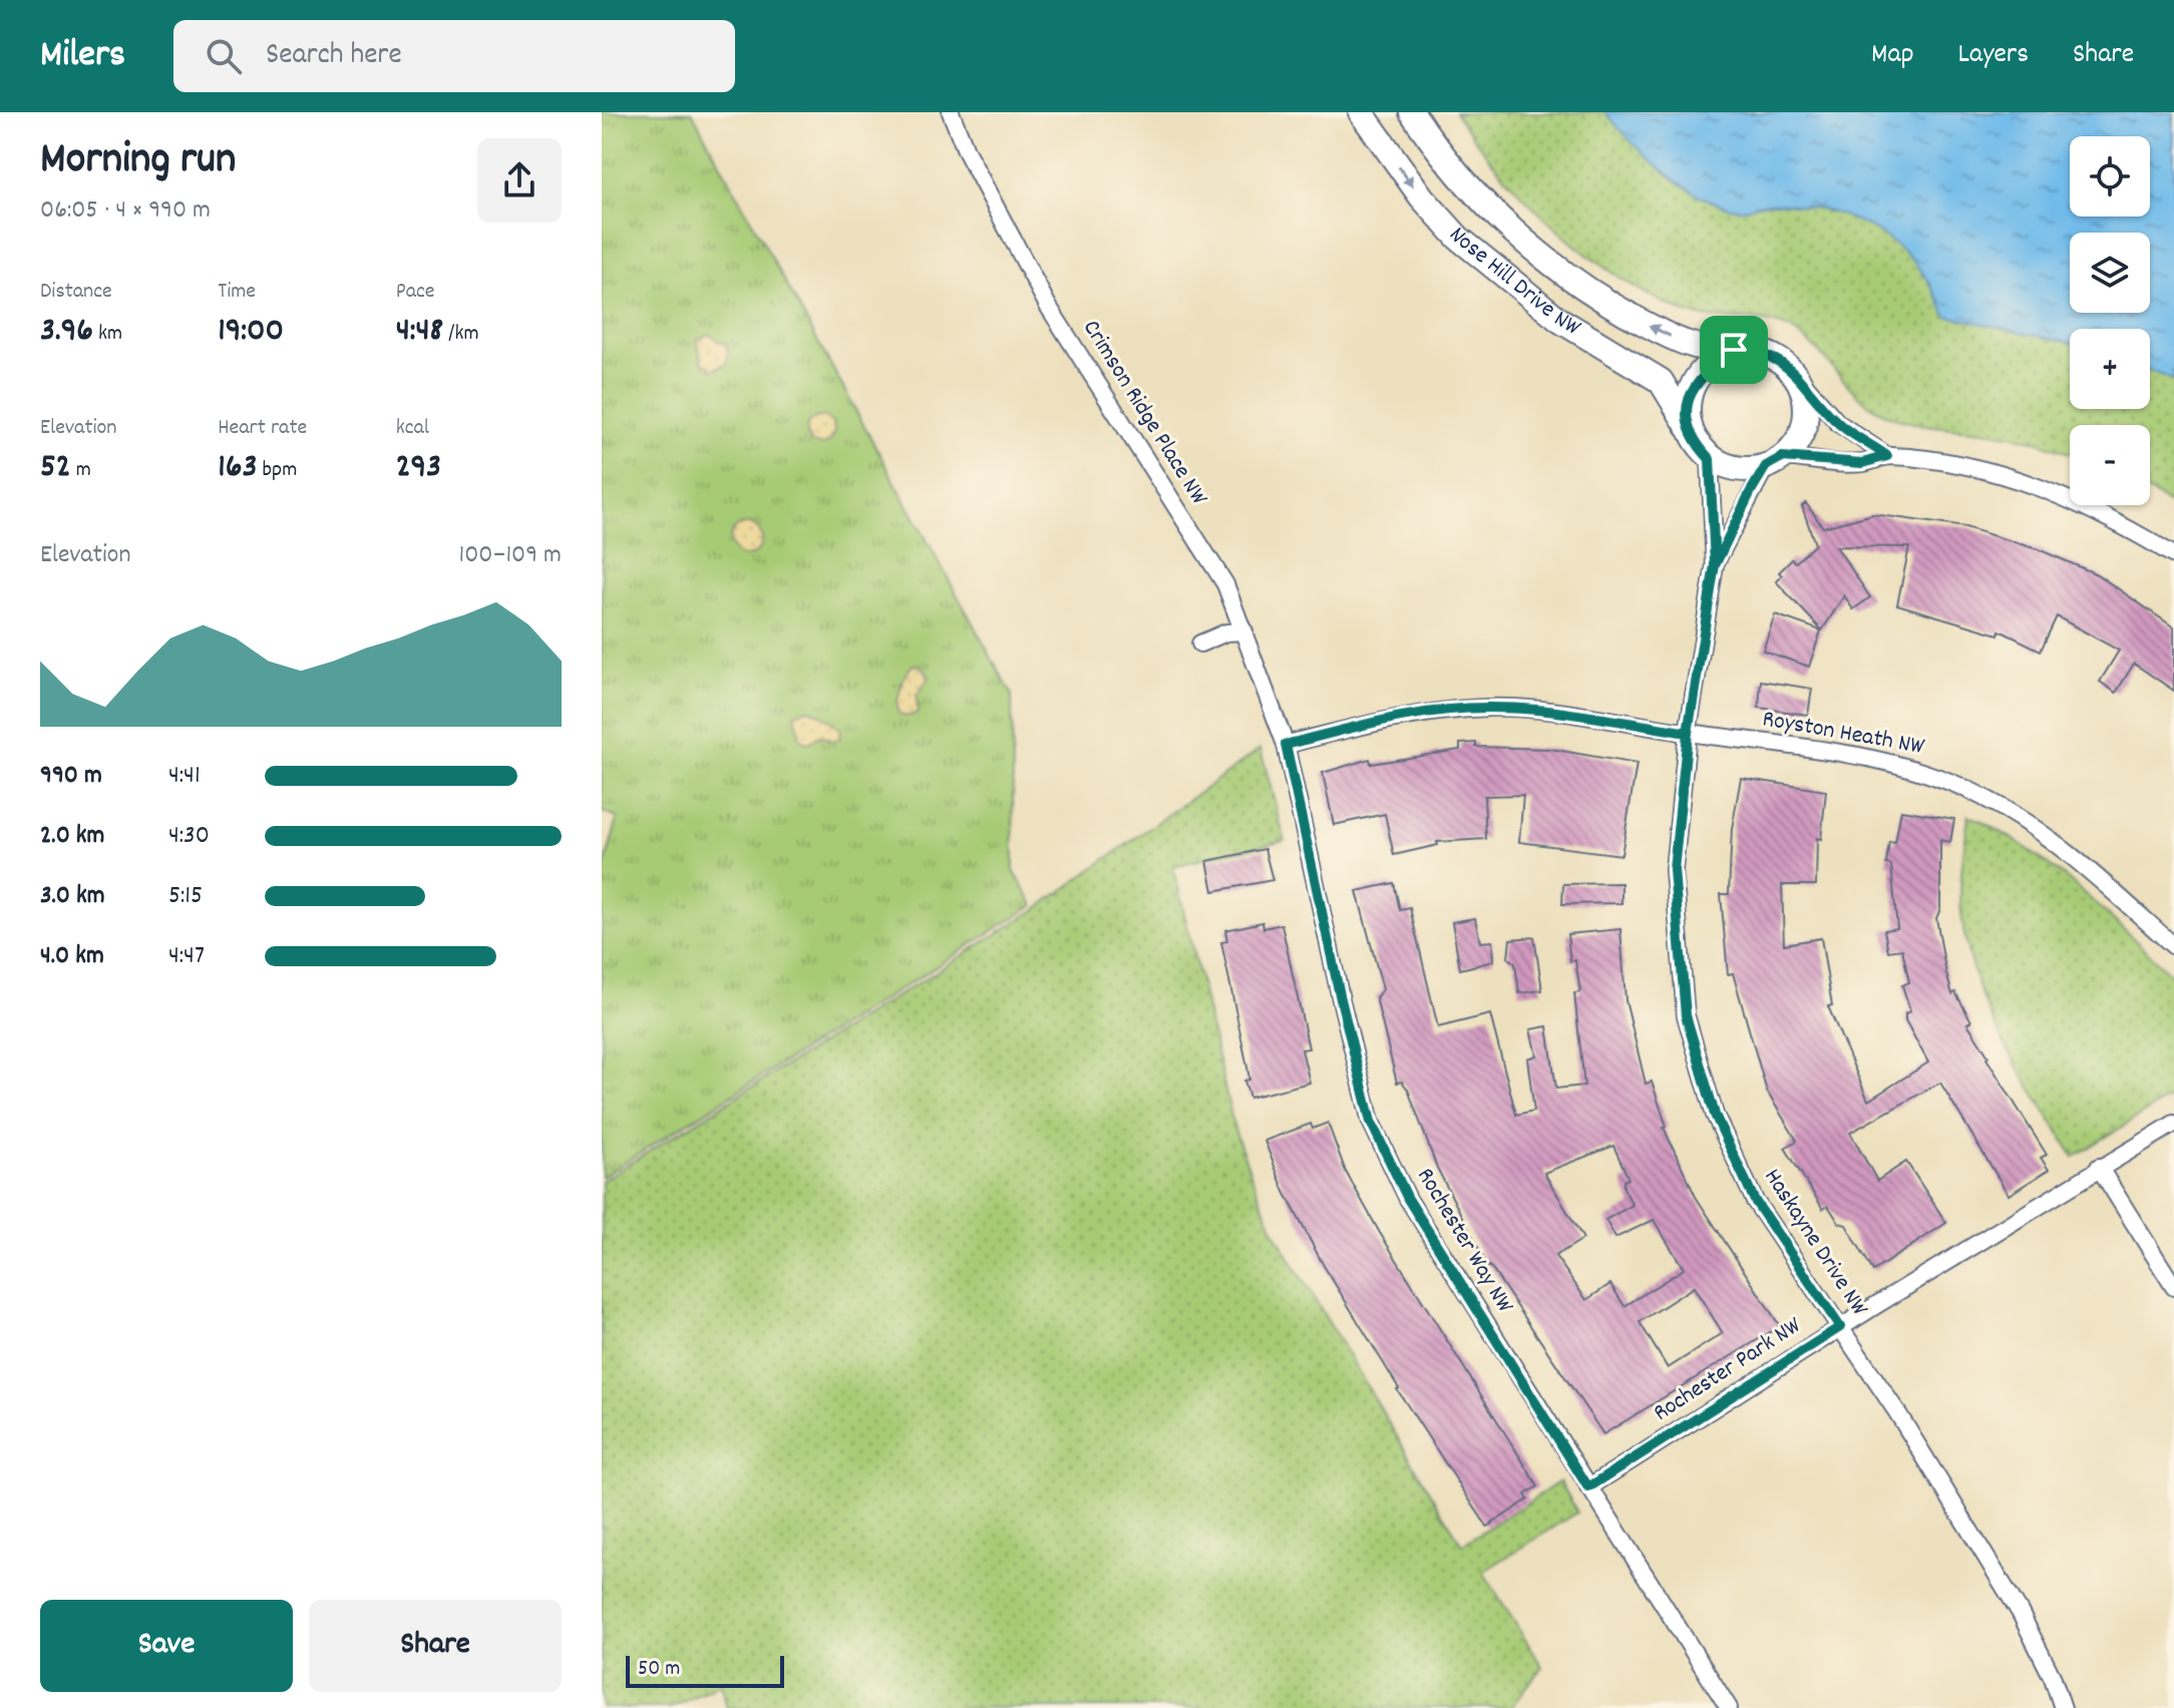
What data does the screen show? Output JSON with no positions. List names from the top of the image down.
{
  "streets": {
    "street": [
      "Nose Hill Drive NW",
      "Crimson Ridge Place NW",
      "Royston Heath NW",
      "Rochester Way NW",
      "Haskayne Drive NW",
      "Rochester Park NW"
    ]
  },
  "crossings": [
    ["Nose Hill Drive NW", "Haskayne Drive NW"],
    ["Crimson Ridge Place NW", "Royston Heath NW"],
    ["Crimson Ridge Place NW", "Rochester Way NW"],
    ["Royston Heath NW", "Rochester Way NW"],
    ["Royston Heath NW", "Haskayne Drive NW"],
    ["Rochester Way NW", "Rochester Park NW"],
    ["Haskayne Drive NW", "Rochester Park NW"]
  ],
  "scale_bar": "50 m",
  "page": {
    "header": "Milers",
    "search": "Search here",
    "nav": ["Map", "Layers", "Share"],
    "heading": ["Morning run", "06:05 · 4 × 990 m"],
    "map_buttons": ["+", "−"],
    "stats": [
      ["Distance", "3.96 km"],
      ["Time", "19:00"],
      ["Pace", "4:48 /km"],
      ["Elevation", "52 m"],
      ["Heart rate", "163 bpm"],
      ["kcal", "293"]
    ],
    "chart": ["Elevation", "100–109 m"],
    "list": [
      {
        "name": "990 m",
        "note": "4:41"
      },
      {
        "name": "2.0 km",
        "note": "4:30"
      },
      {
        "name": "3.0 km",
        "note": "5:15"
      },
      {
        "name": "4.0 km",
        "note": "4:47"
      }
    ],
    "buttons": ["Save", "Share"],
    "scale": "50 m"
  }
}
